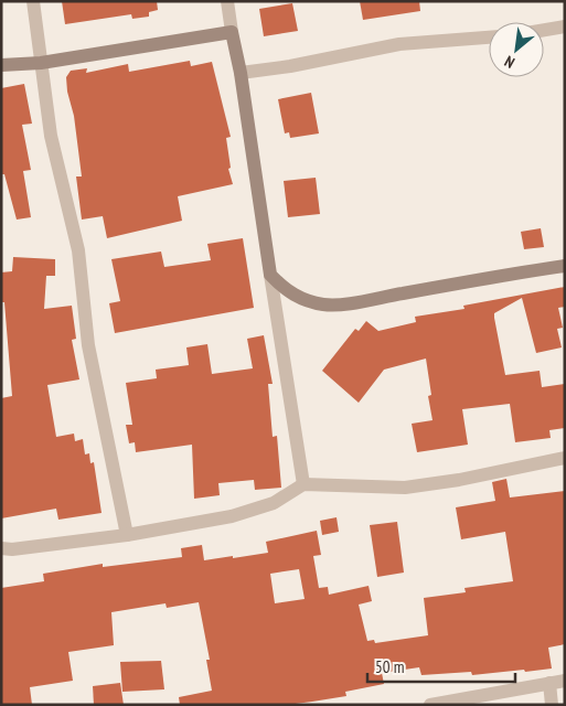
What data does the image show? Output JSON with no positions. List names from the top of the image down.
{
  "scale_bar": "50 m",
  "north": "bottom left"
}
